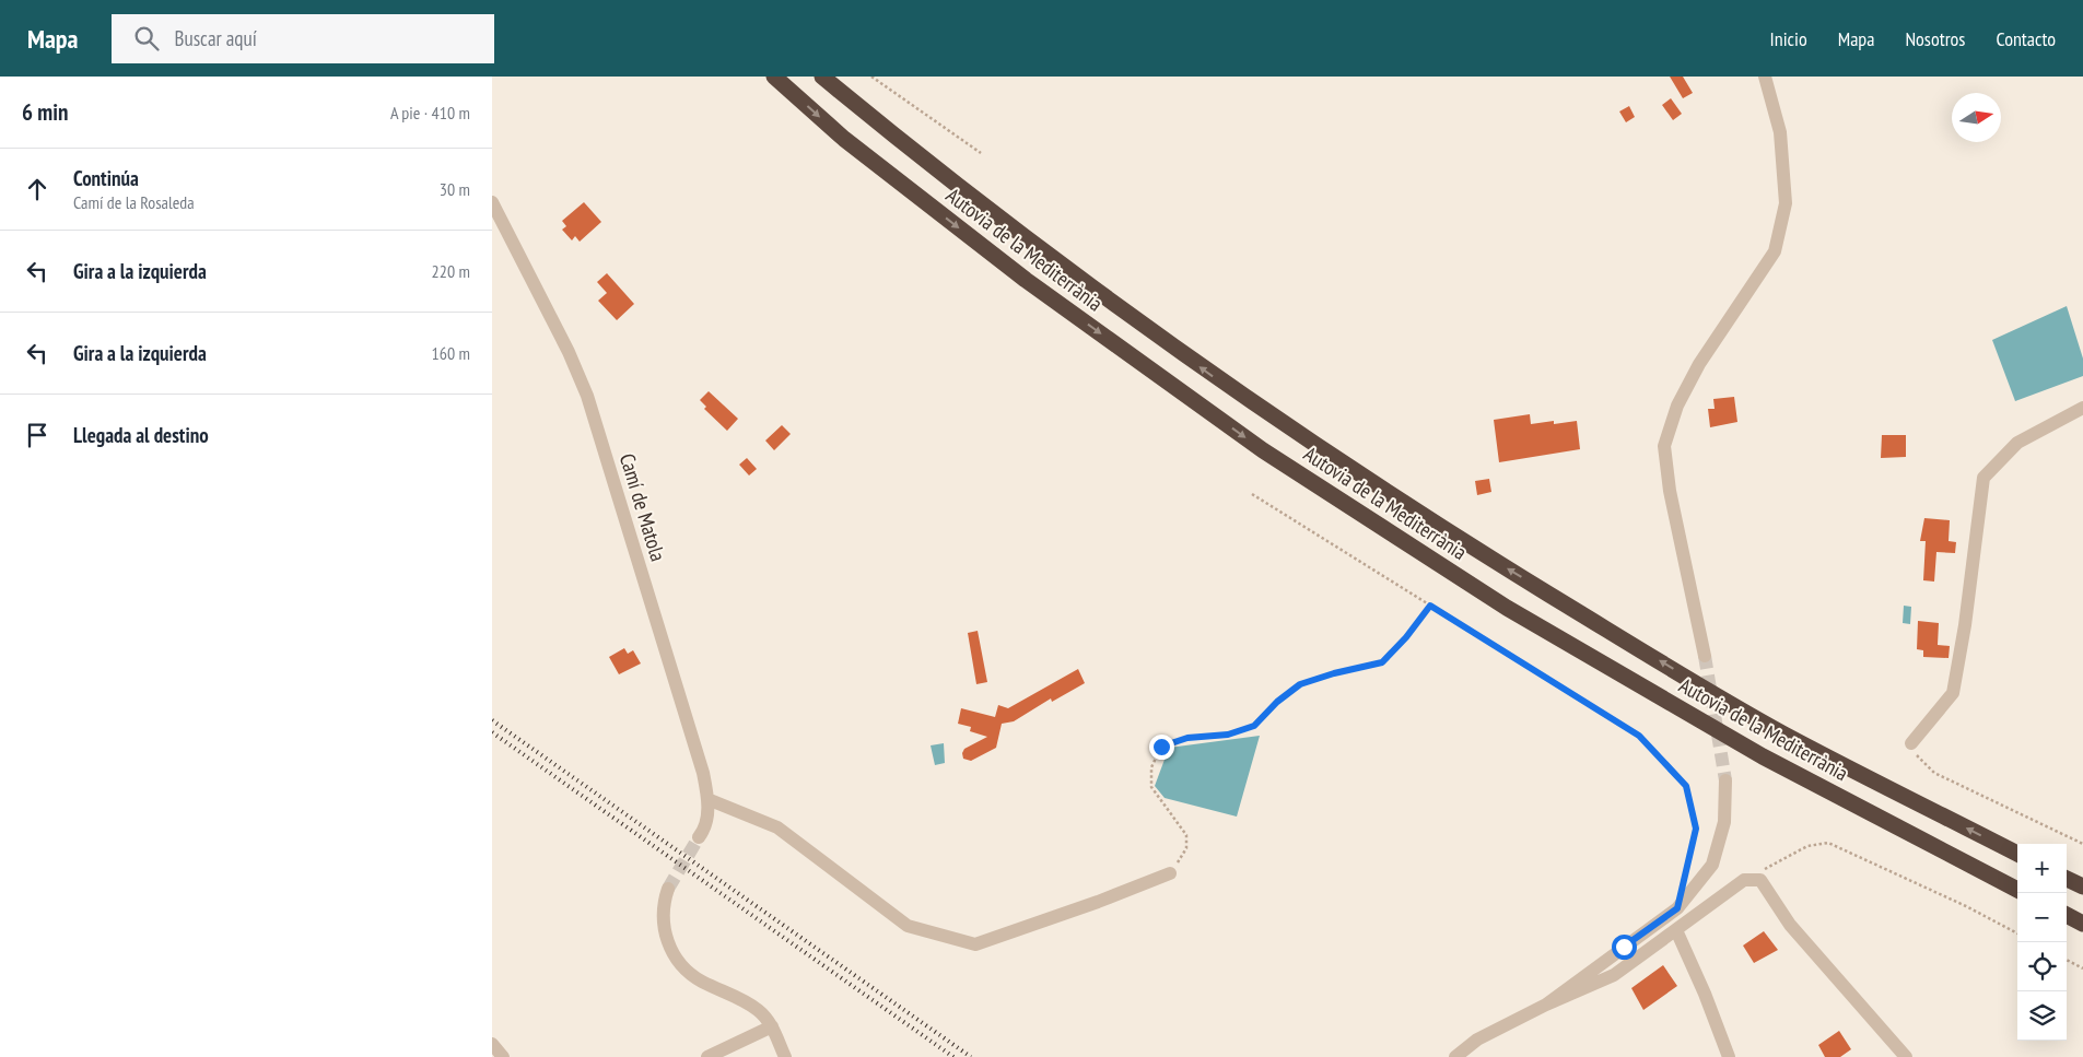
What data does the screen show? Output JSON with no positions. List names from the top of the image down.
{
  "streets": {
    "highway": ["Autovia de la Mediterrània"],
    "street": ["Camí de Matola"]
  },
  "north": "right",
  "page": {
    "header": "Mapa",
    "search": "Buscar aquí",
    "nav": [
      "Inicio",
      "Mapa",
      "Nosotros",
      "Contacto"
    ],
    "heading": ["6 min", "A pie · 410 m"],
    "list": [
      ["Continúa", "Camí de la Rosaleda", "30 m"],
      ["Gira a la izquierda", "220 m"],
      ["Gira a la izquierda", "160 m"],
      "Llegada al destino"
    ],
    "map_buttons": ["+", "−"]
  }
}
